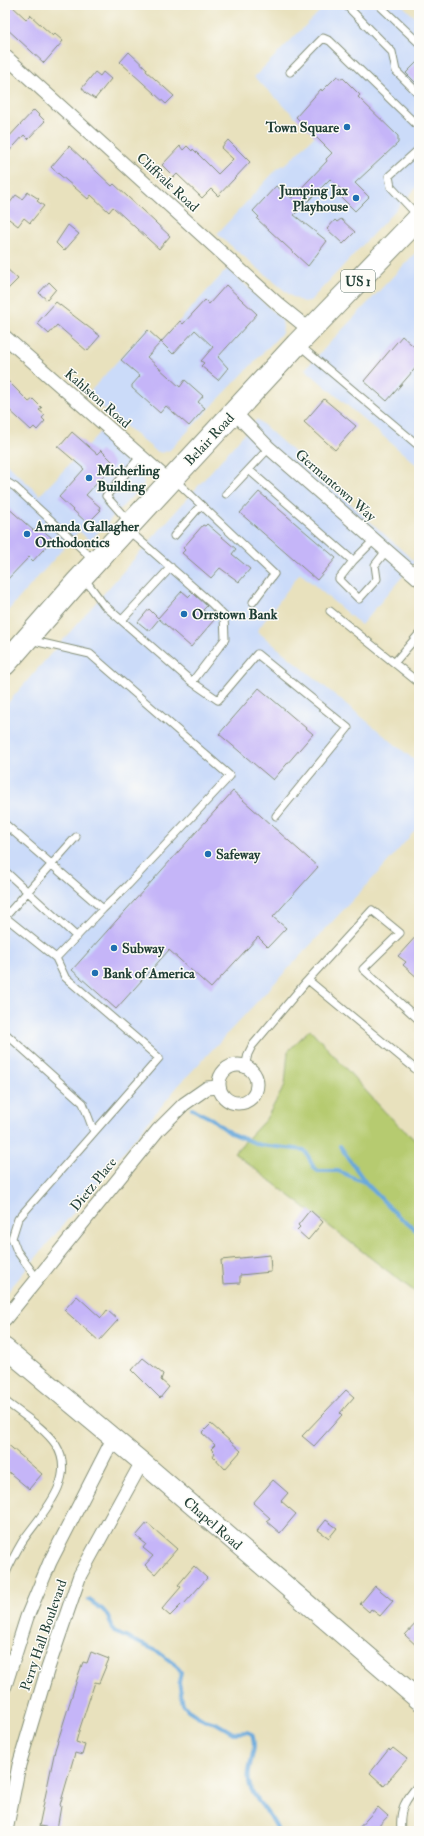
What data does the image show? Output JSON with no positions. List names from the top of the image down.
{
  "streets": {
    "highway": ["US 1", "Belair Road"],
    "street": [
      "Cliffvale Road",
      "Kahlston Road",
      "Germantown Way",
      "Dietz Place",
      "Chapel Road",
      "Perry Hall Boulevard"
    ]
  },
  "crossings": [
    ["Cliffvale Road", "Belair Road"],
    ["Kahlston Road", "Belair Road"],
    ["Belair Road", "Germantown Way"],
    ["Chapel Road", "Perry Hall Boulevard"]
  ],
  "places": [
    "Town Square",
    "Jumping Jax Playhouse",
    "Micherling Building",
    "Amanda Gallagher Orthodontics",
    "Orrstown Bank",
    "Safeway",
    "Subway",
    "Bank of America"
  ]
}
